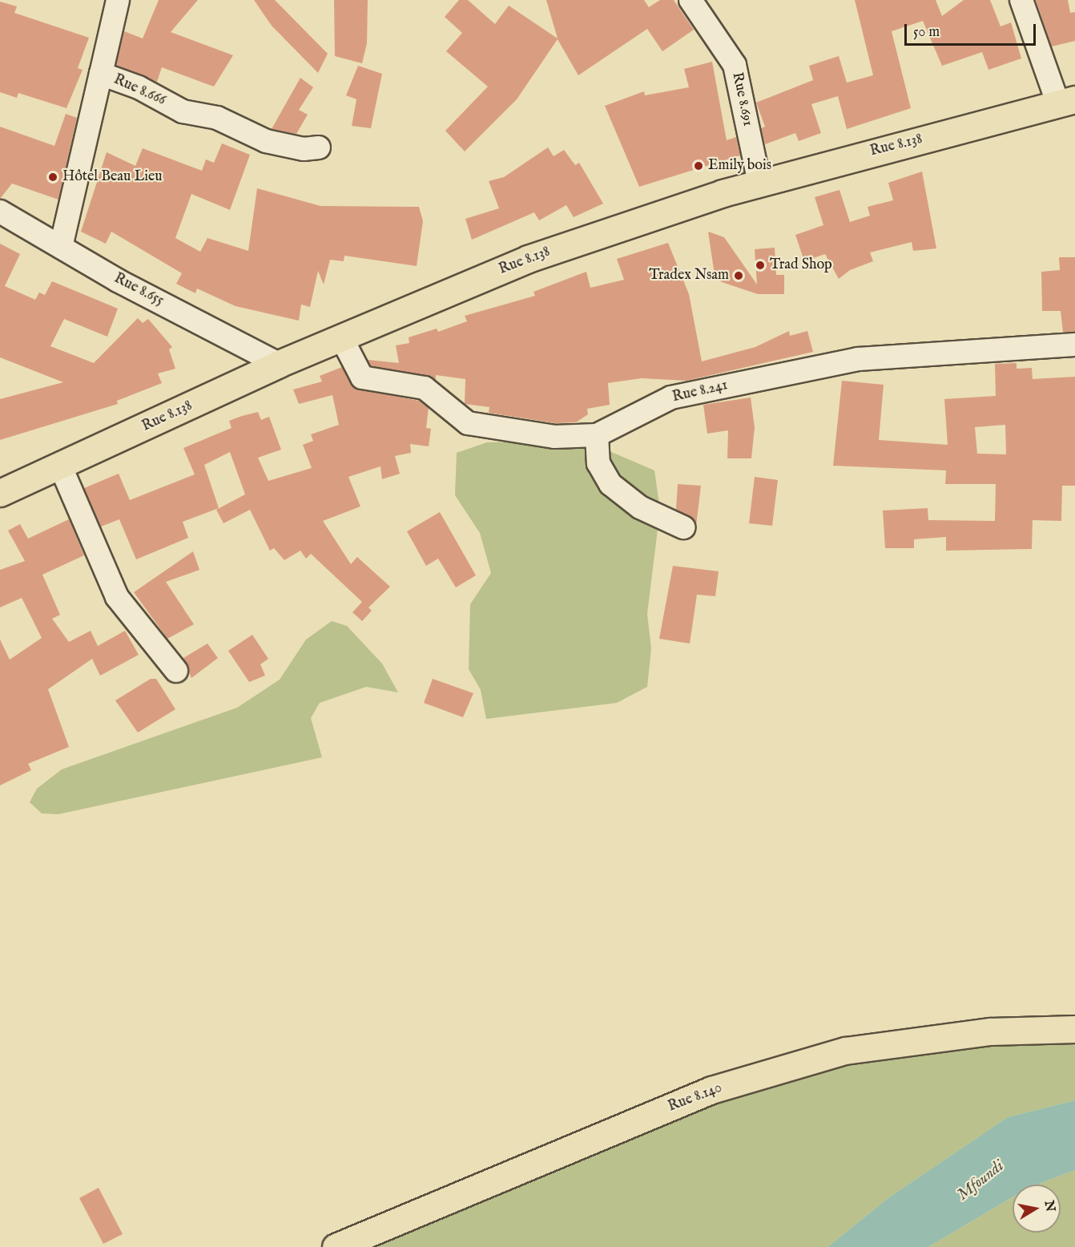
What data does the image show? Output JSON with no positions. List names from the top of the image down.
{
  "streets": {
    "main road": ["Rue 8.138", "Rue 8.140"],
    "street": [
      "Rue 8.666",
      "Rue 8.691",
      "Rue 8.655",
      "Rue 8.241"
    ]
  },
  "crossings": [
    ["Rue 8.666", "Rue 8.655"],
    ["Rue 8.691", "Rue 8.138"],
    ["Rue 8.138", "Rue 8.655"],
    ["Rue 8.138", "Rue 8.241"]
  ],
  "water": ["Mfoundi"],
  "places": [
    "Emily bois",
    "Hôtel Beau Lieu",
    "Trad Shop",
    "Tradex Nsam"
  ],
  "scale_bar": "50 m",
  "north": "right"
}
